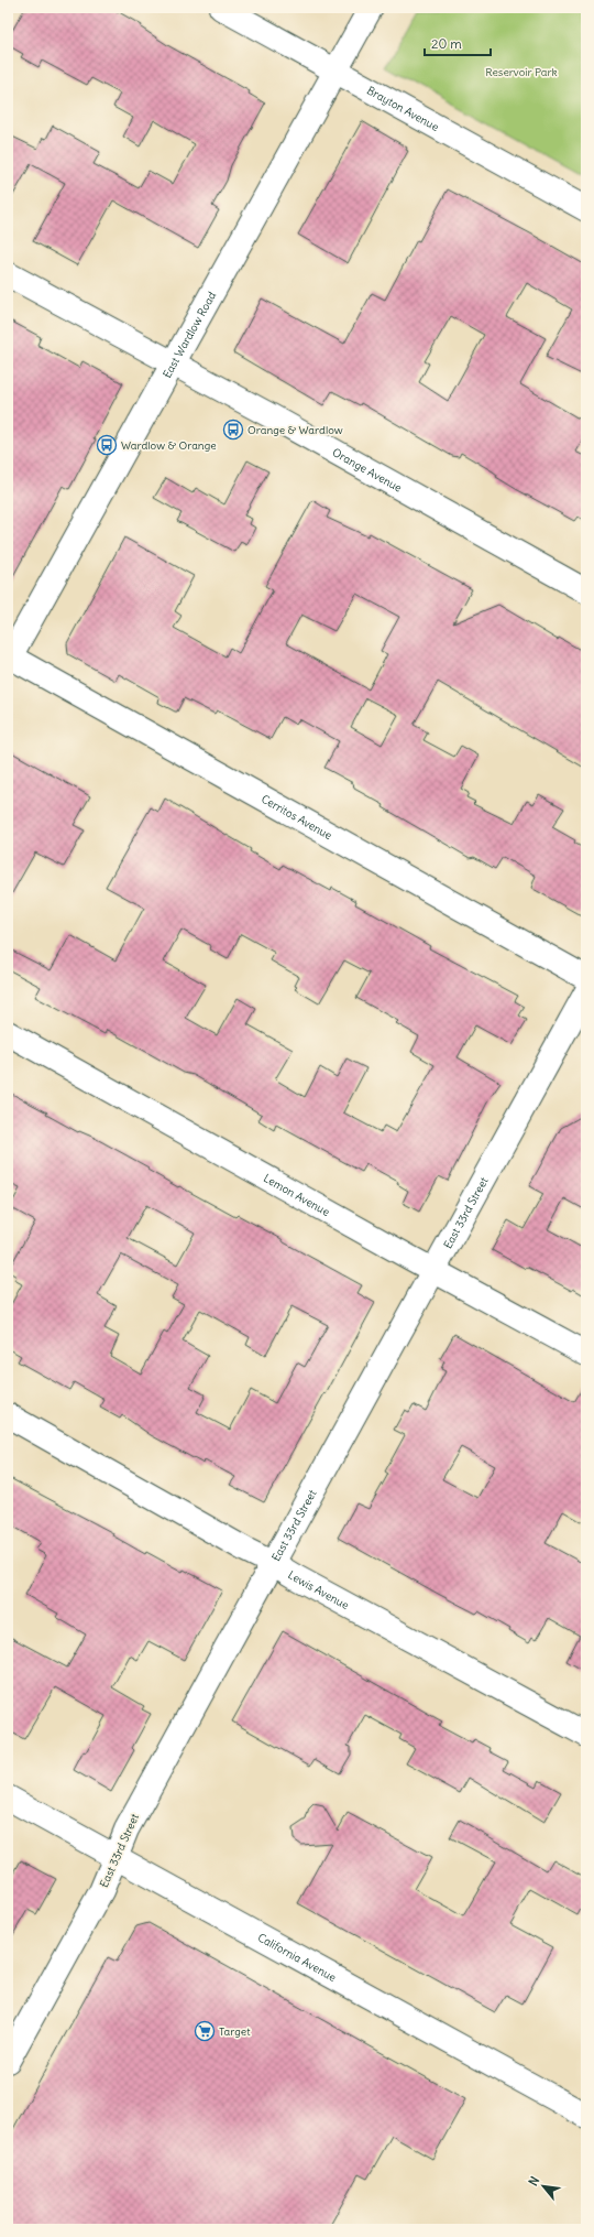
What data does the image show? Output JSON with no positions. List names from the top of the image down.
{
  "streets": {
    "street": [
      "Brayton Avenue",
      "East Wardlow Road",
      "Orange Avenue",
      "Cerritos Avenue",
      "Lemon Avenue",
      "East 33rd Street",
      "Lewis Avenue",
      "California Avenue"
    ]
  },
  "crossings": [
    ["Brayton Avenue", "East Wardlow Road"],
    ["East Wardlow Road", "Orange Avenue"],
    ["East Wardlow Road", "Cerritos Avenue"],
    ["Lemon Avenue", "East 33rd Street"],
    ["East 33rd Street", "Lewis Avenue"],
    ["East 33rd Street", "California Avenue"]
  ],
  "parks": ["Reservoir Park"],
  "places": {
    "bus stop": ["Orange & Wardlow", "Wardlow & Orange"],
    "supermarket": ["Target"]
  },
  "scale_bar": "20 m",
  "north": "top left"
}
